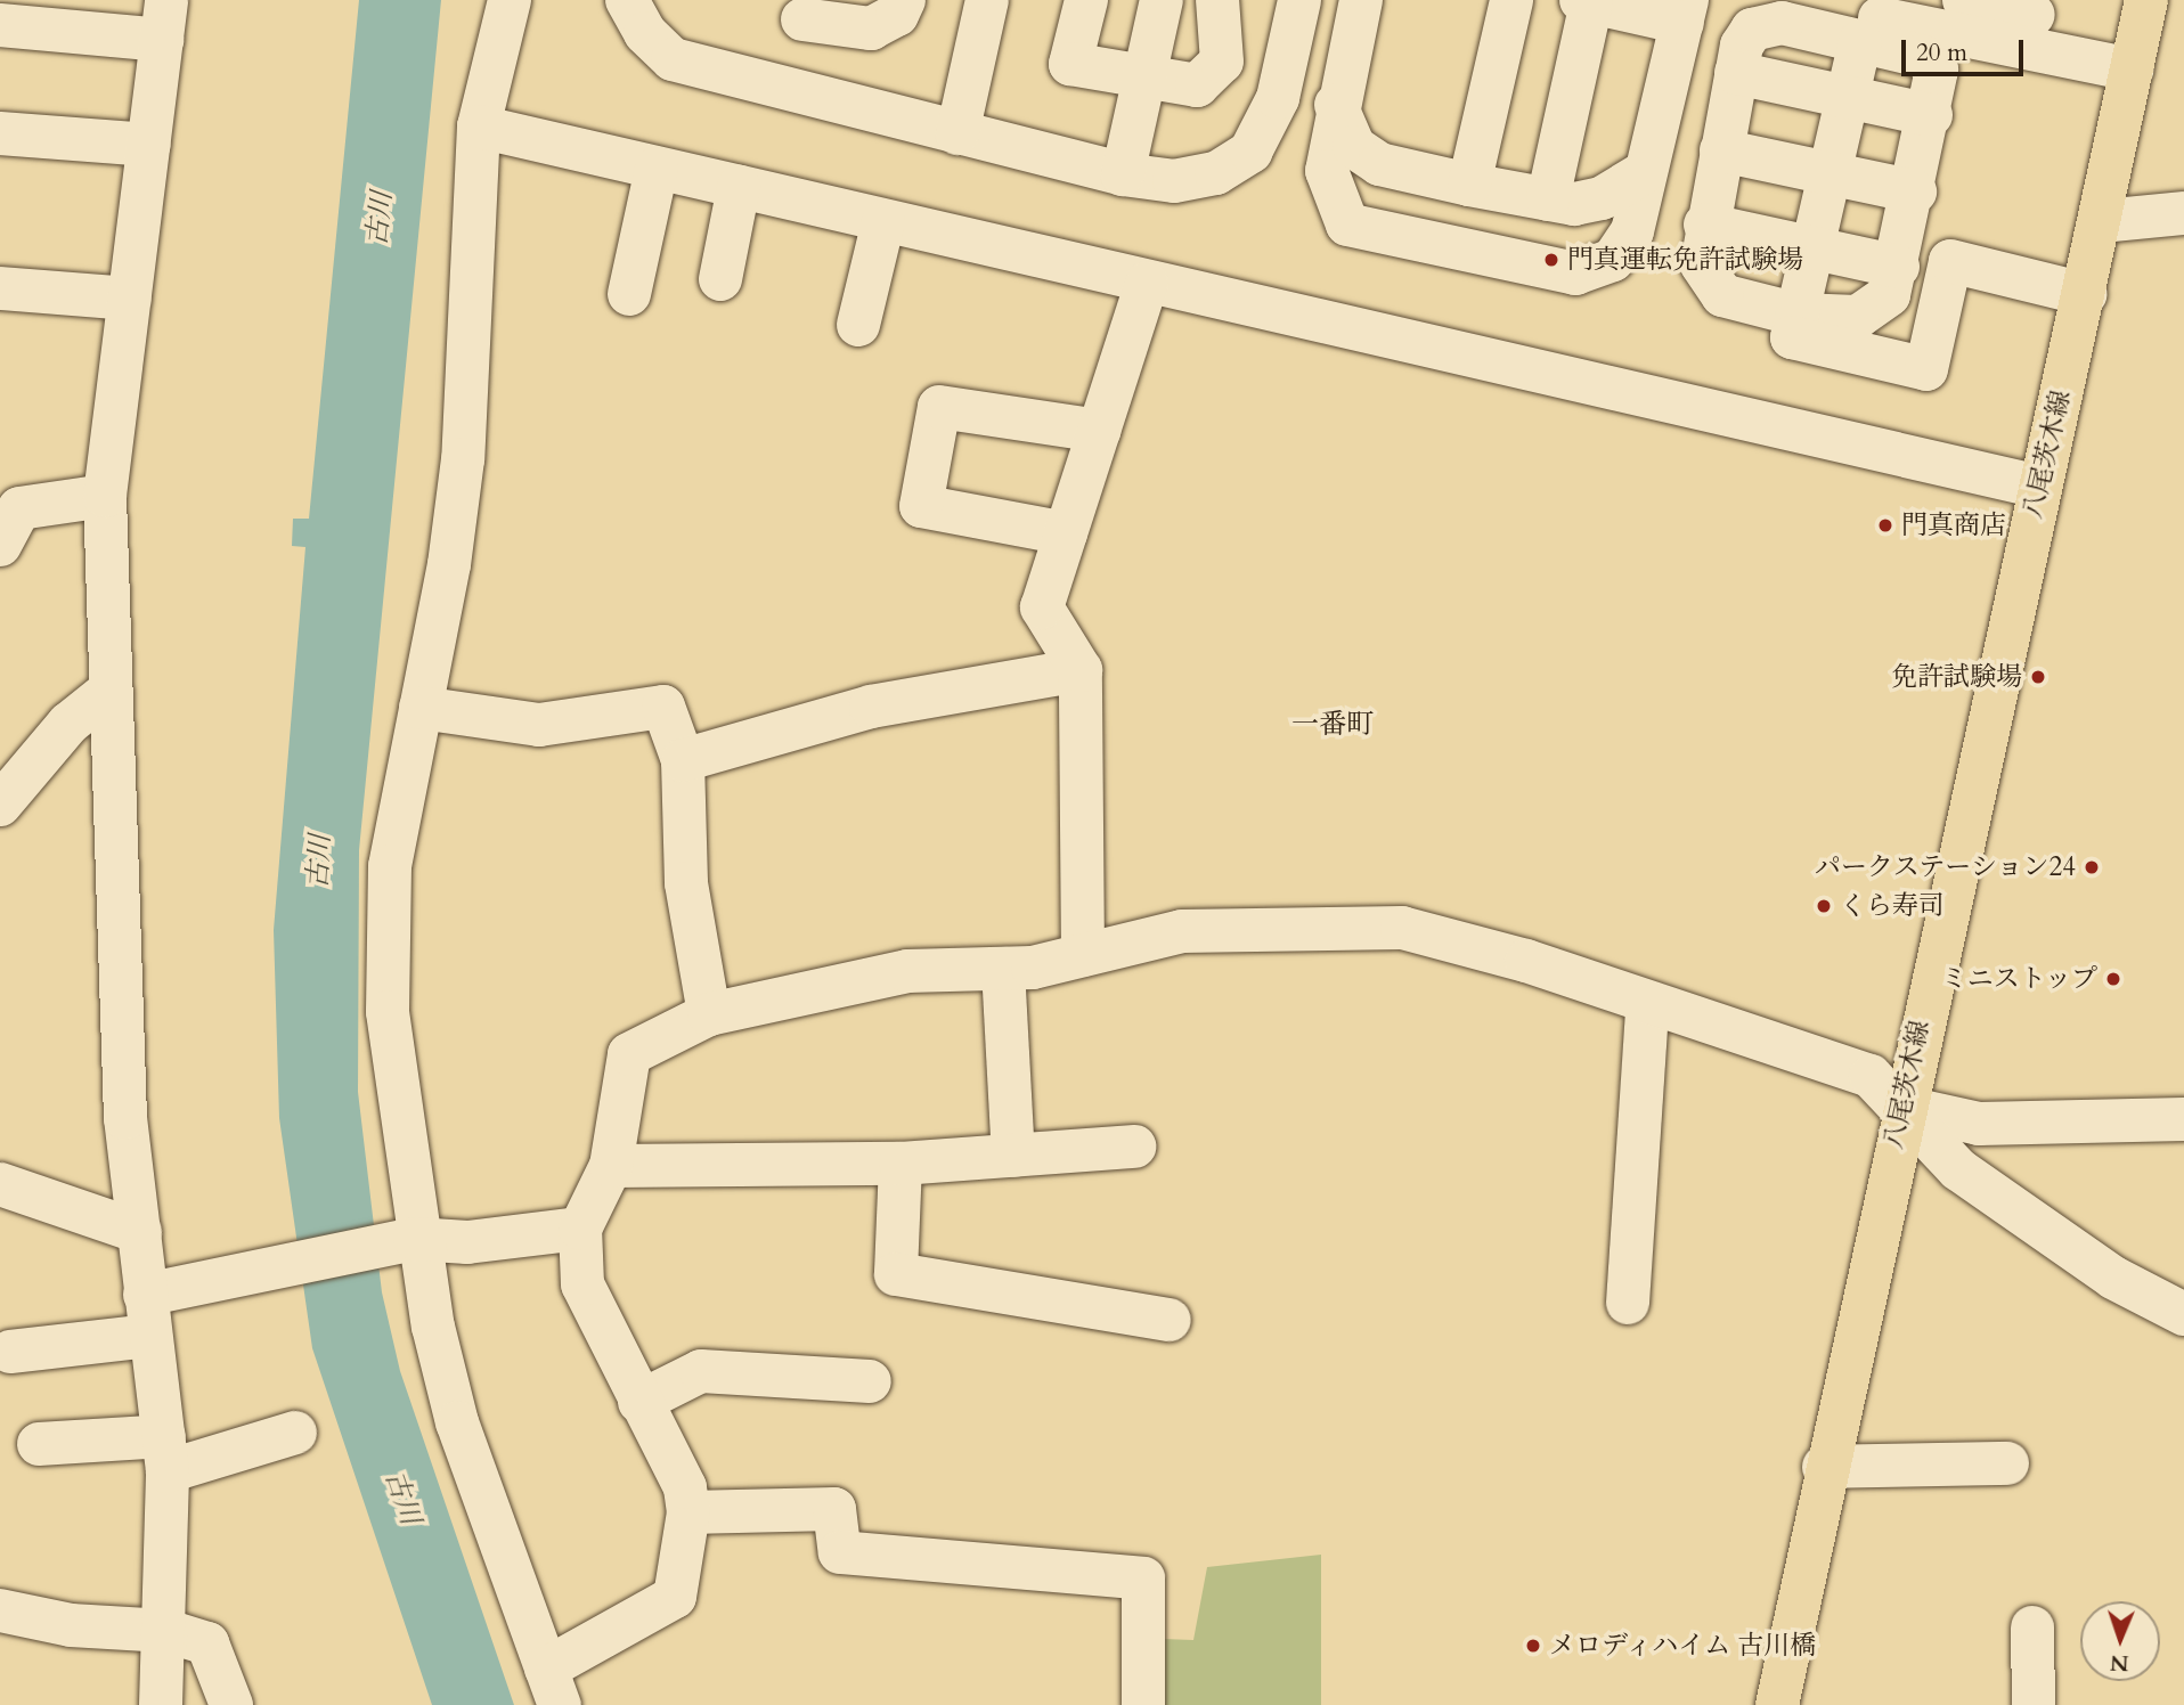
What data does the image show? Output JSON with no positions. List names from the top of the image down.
{
  "streets": {
    "main road": ["八尾茨木線"]
  },
  "districts": ["一番町"],
  "water": ["古川"],
  "places": [
    "門真運転免許試験場",
    "門真商店",
    "免許試験場",
    "パークステーション24",
    "くら寿司",
    "ミニストップ",
    "メロディハイム 古川橋"
  ],
  "scale_bar": "20 m",
  "north": "bottom"
}
